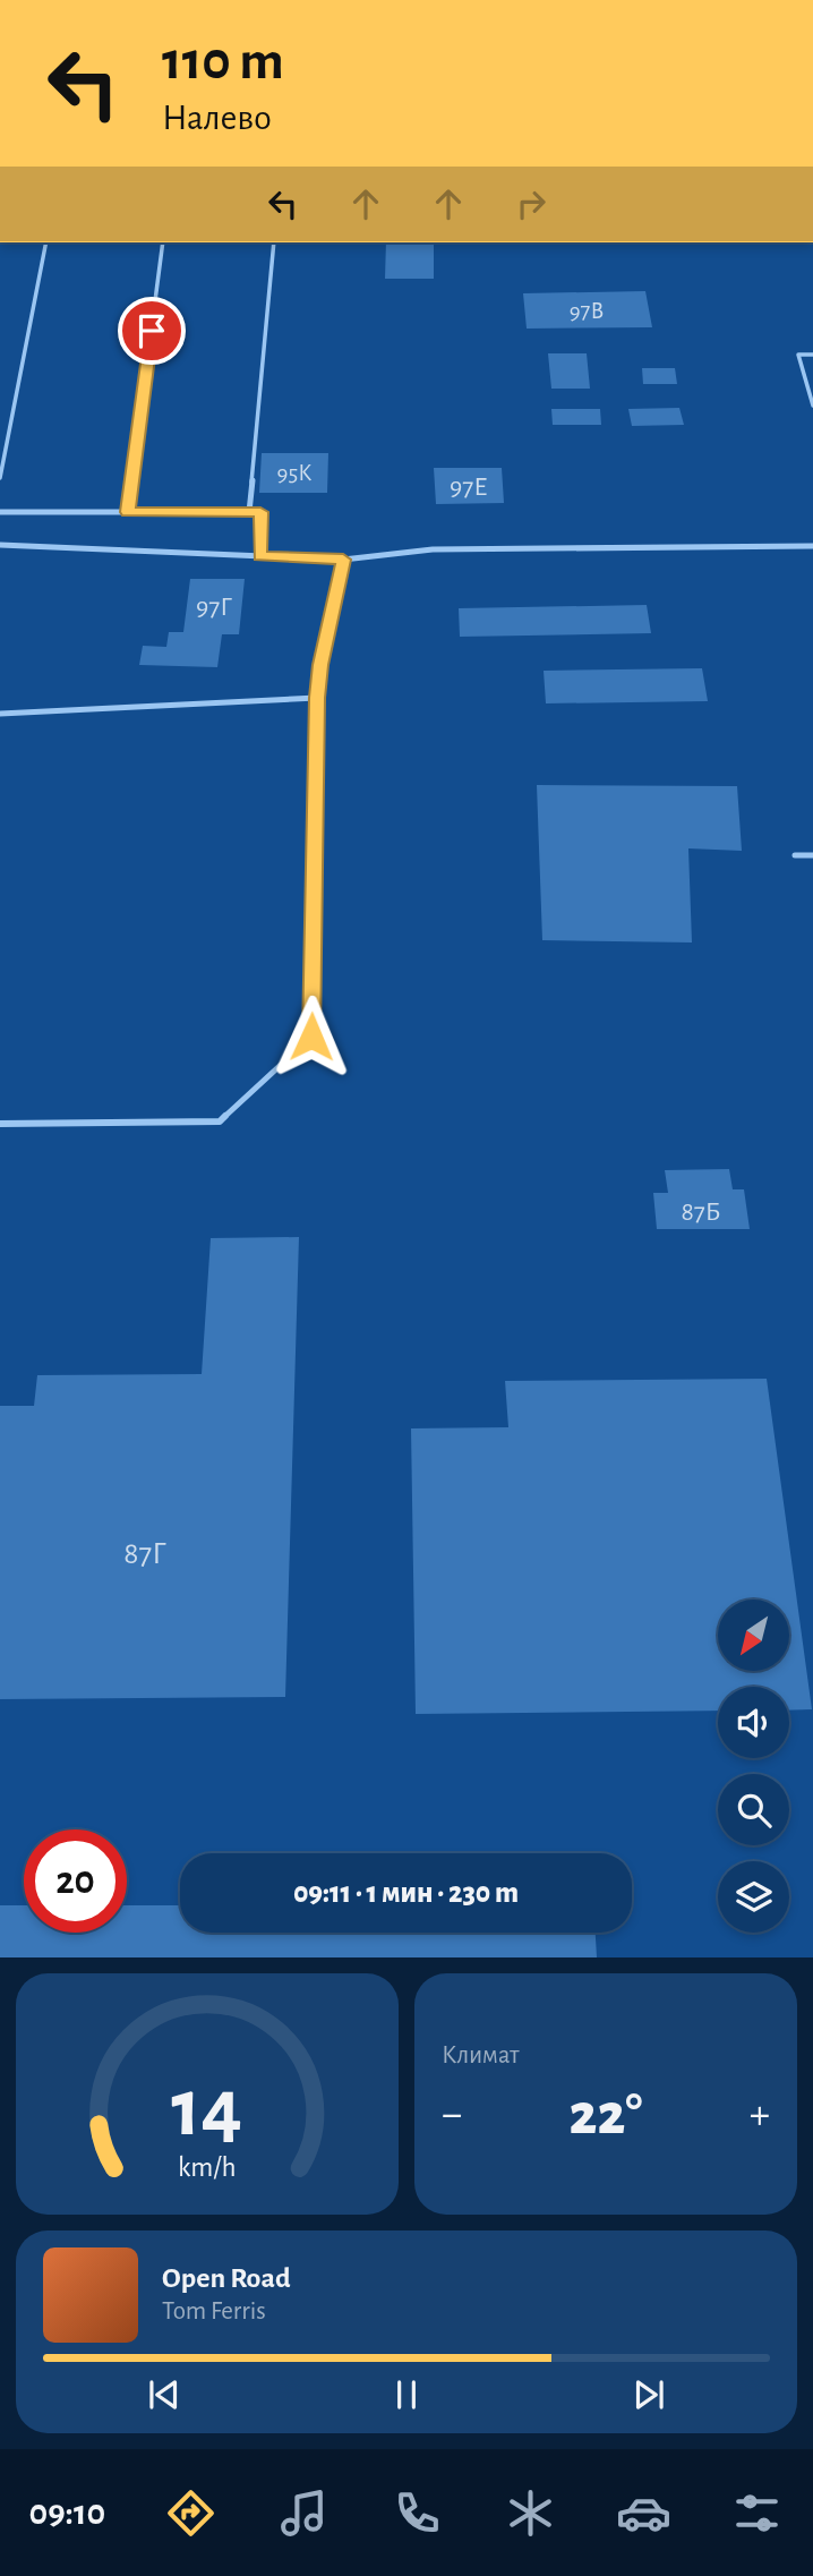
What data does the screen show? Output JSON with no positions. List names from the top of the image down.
{
  "house_numbers": [
    "97В",
    "95К",
    "97Е",
    "97Г",
    "87Б",
    "87Г"
  ],
  "north": "bottom left",
  "page": {
    "turn": ["110 m", "Налево"],
    "limit": "20",
    "trip": "09:11 · 1 мин · 230 m",
    "tile": "Климат",
    "heat": ["−", "22°", "+"],
    "song": ["Open Road", "Tom Ferris"],
    "tabs": "09:10",
    "gauge": ["14", "km/h"]
  }
}
